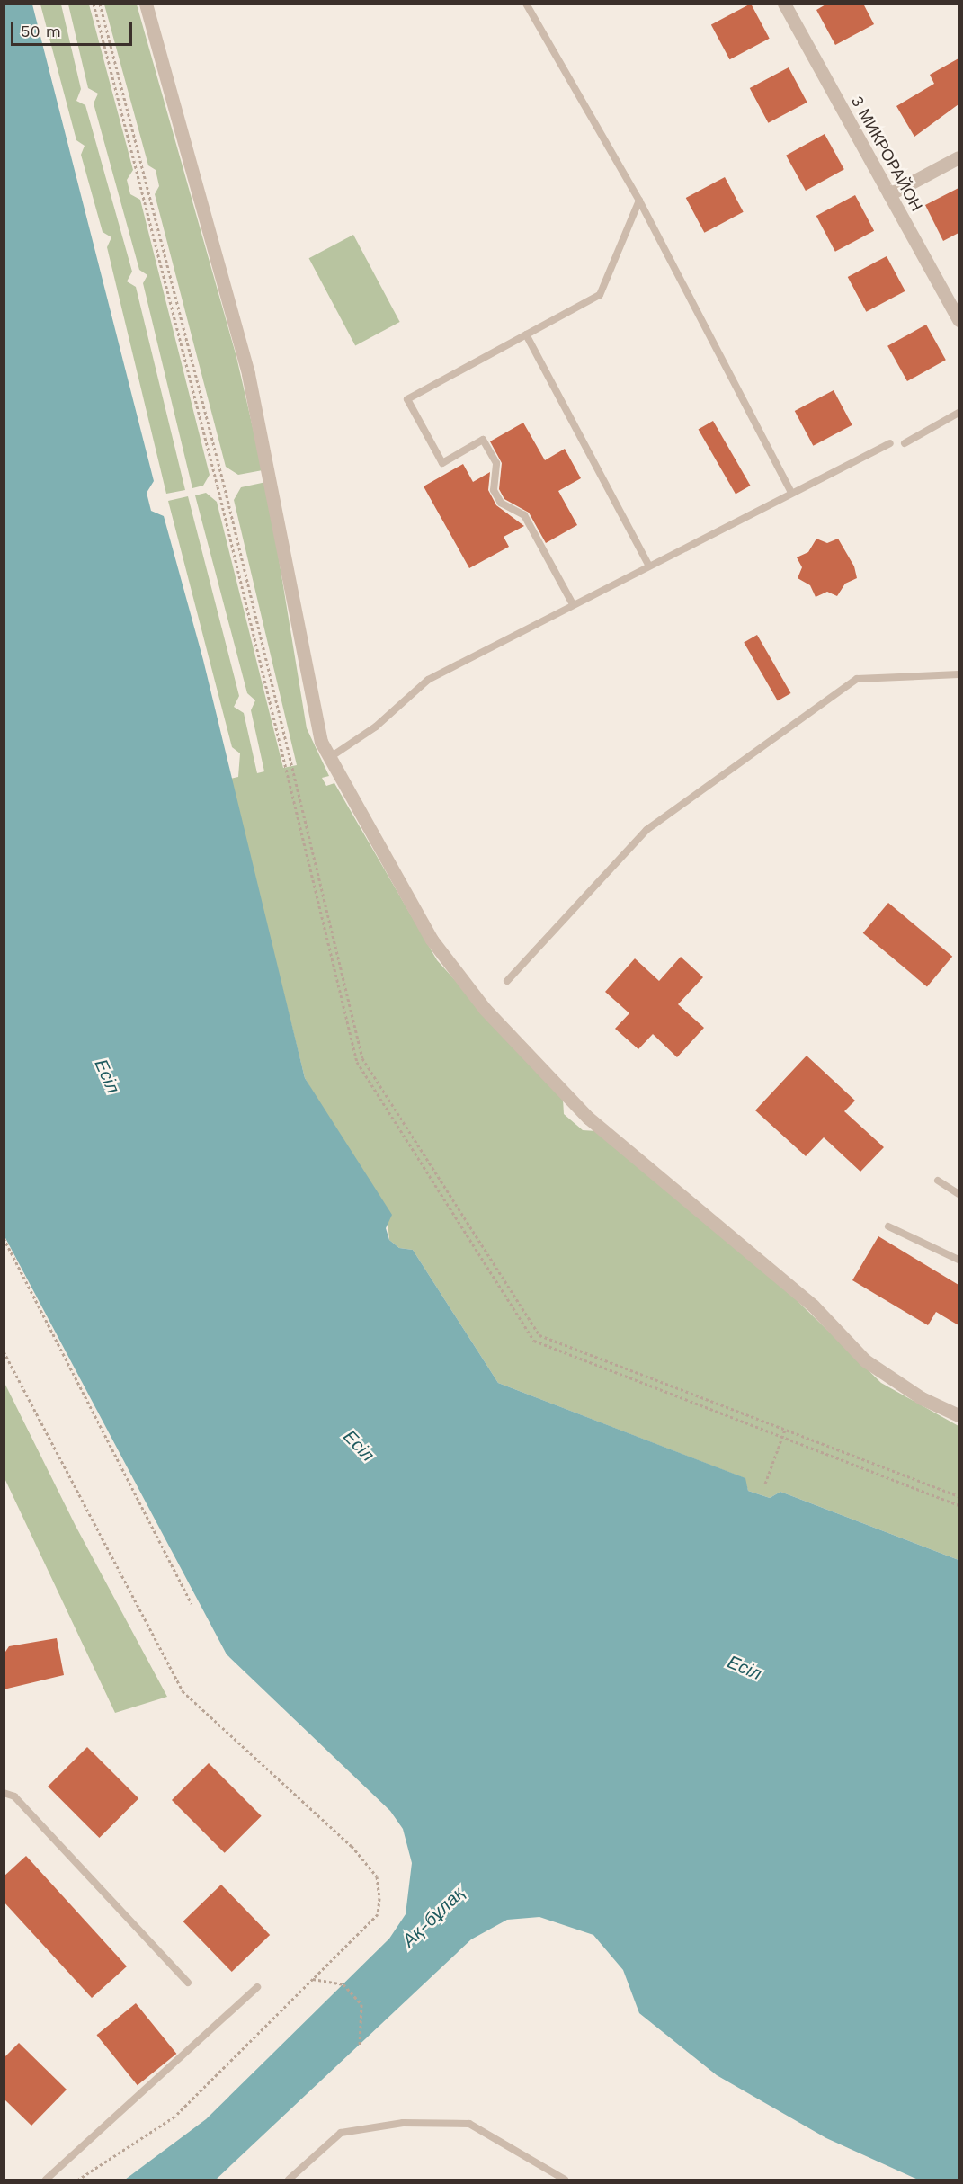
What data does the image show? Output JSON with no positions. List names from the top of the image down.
{
  "streets": {
    "street": ["3 МИКРОРАЙОН"]
  },
  "water": ["Есіл", "Ақ-бұлақ"],
  "scale_bar": "50 m"
}
